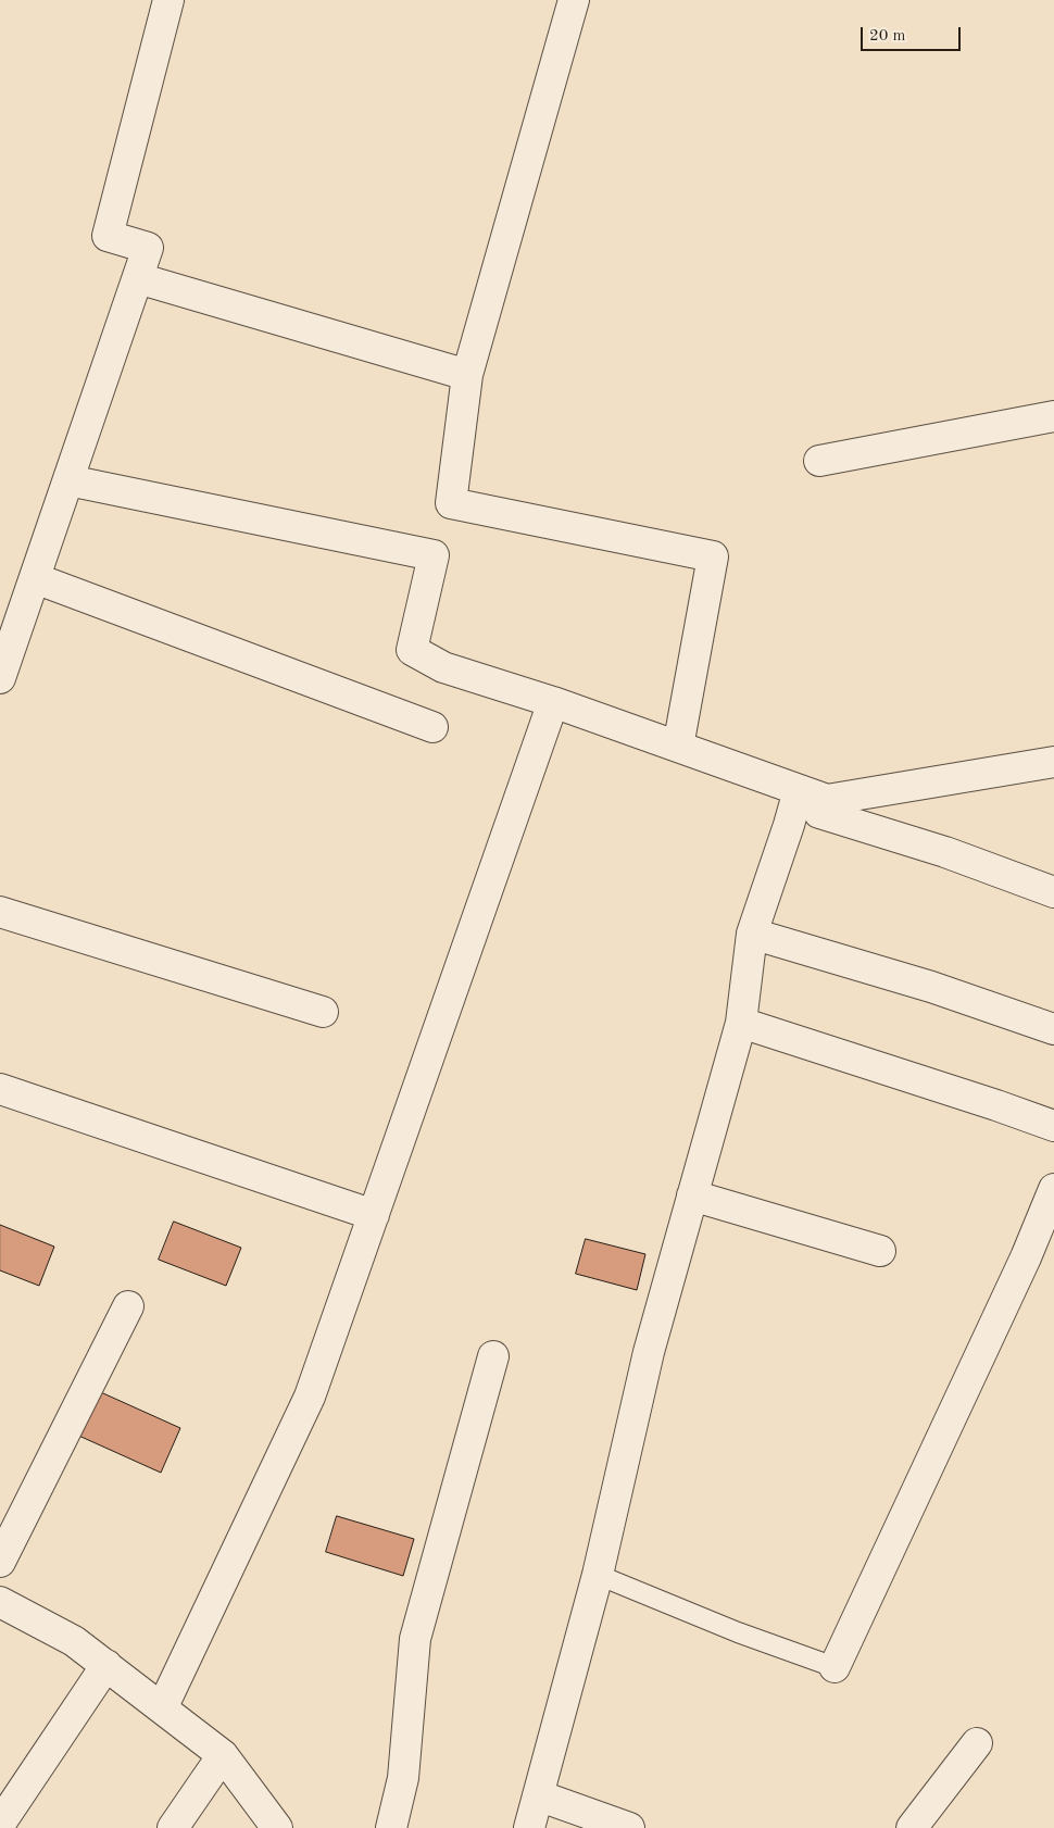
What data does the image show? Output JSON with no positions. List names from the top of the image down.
{
  "scale_bar": "20 m"
}
